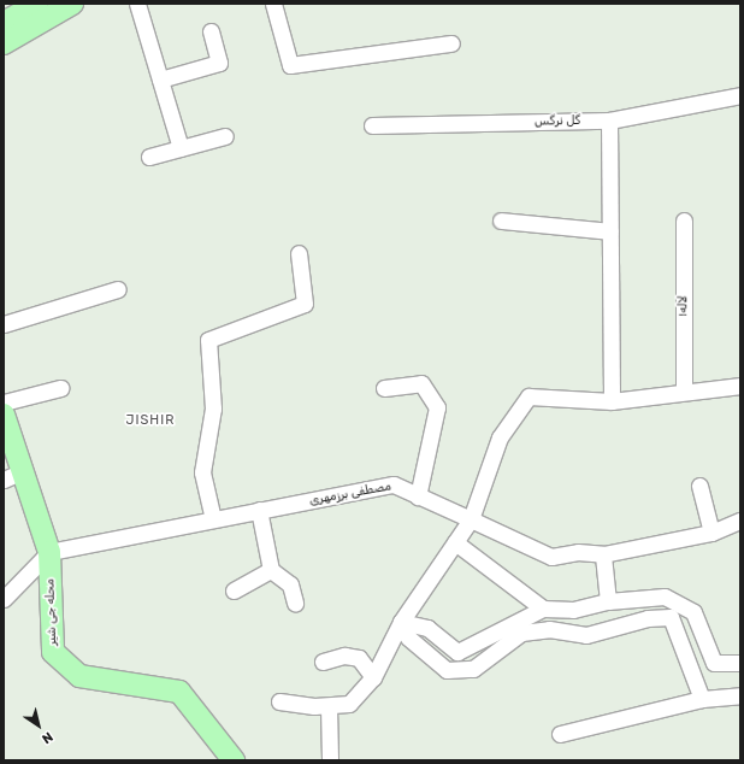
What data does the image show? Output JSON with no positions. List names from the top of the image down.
{
  "streets": {
    "main road": ["محله جی شیر"],
    "street": ["گل نرگس", "لاله۱", "مصطفی برزمهری"]
  },
  "crossings": [
    ["مصطفی برزمهری", "محله جی شیر"]
  ],
  "districts": ["JISHIR"],
  "north": "bottom right"
}
